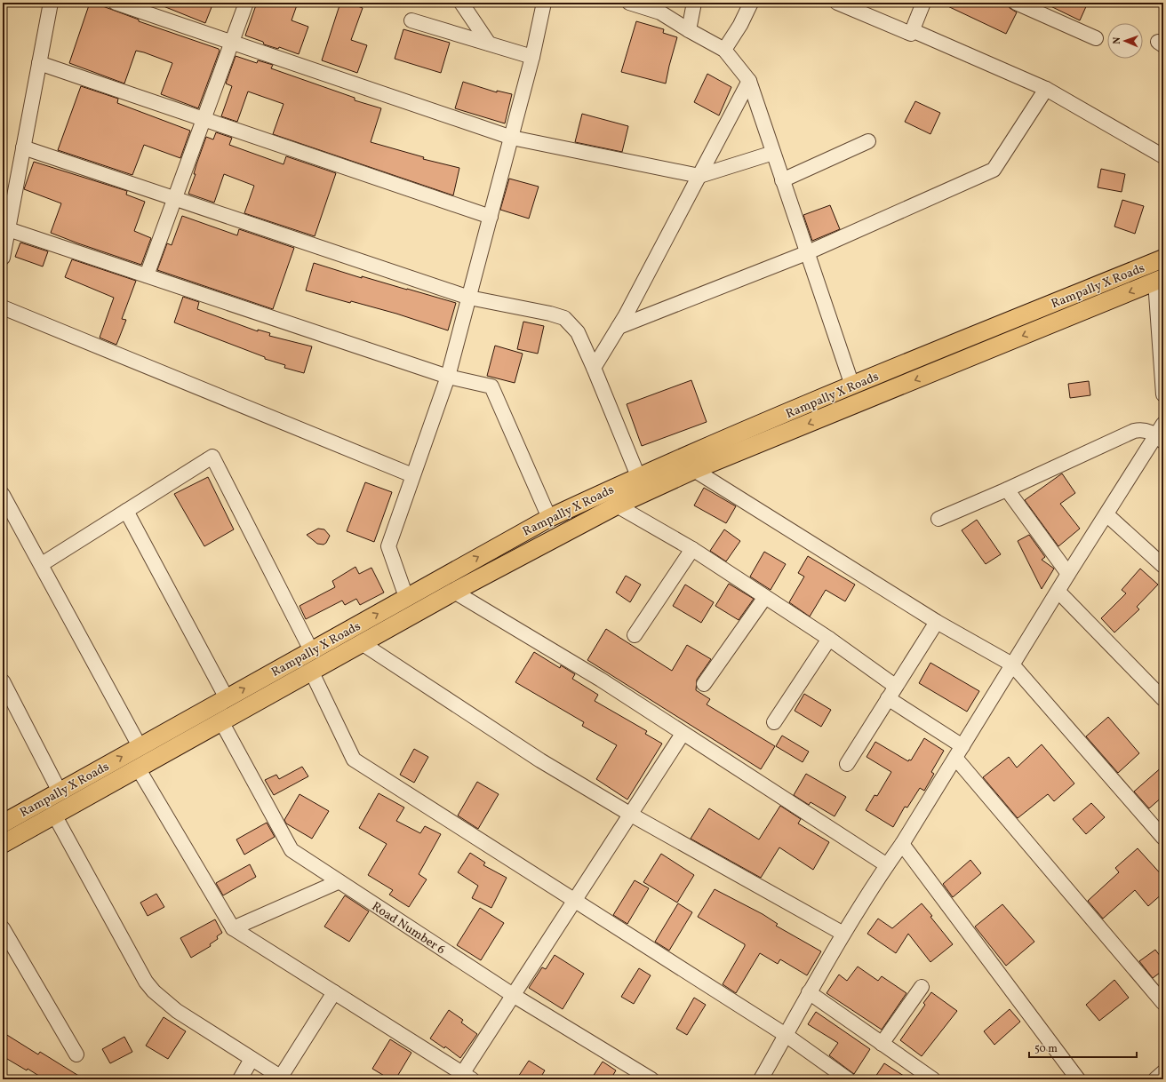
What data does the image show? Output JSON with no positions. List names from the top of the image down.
{
  "streets": {
    "main road": ["Rampally X Roads"],
    "street": ["Road Number 6"]
  },
  "scale_bar": "50 m",
  "north": "left"
}
